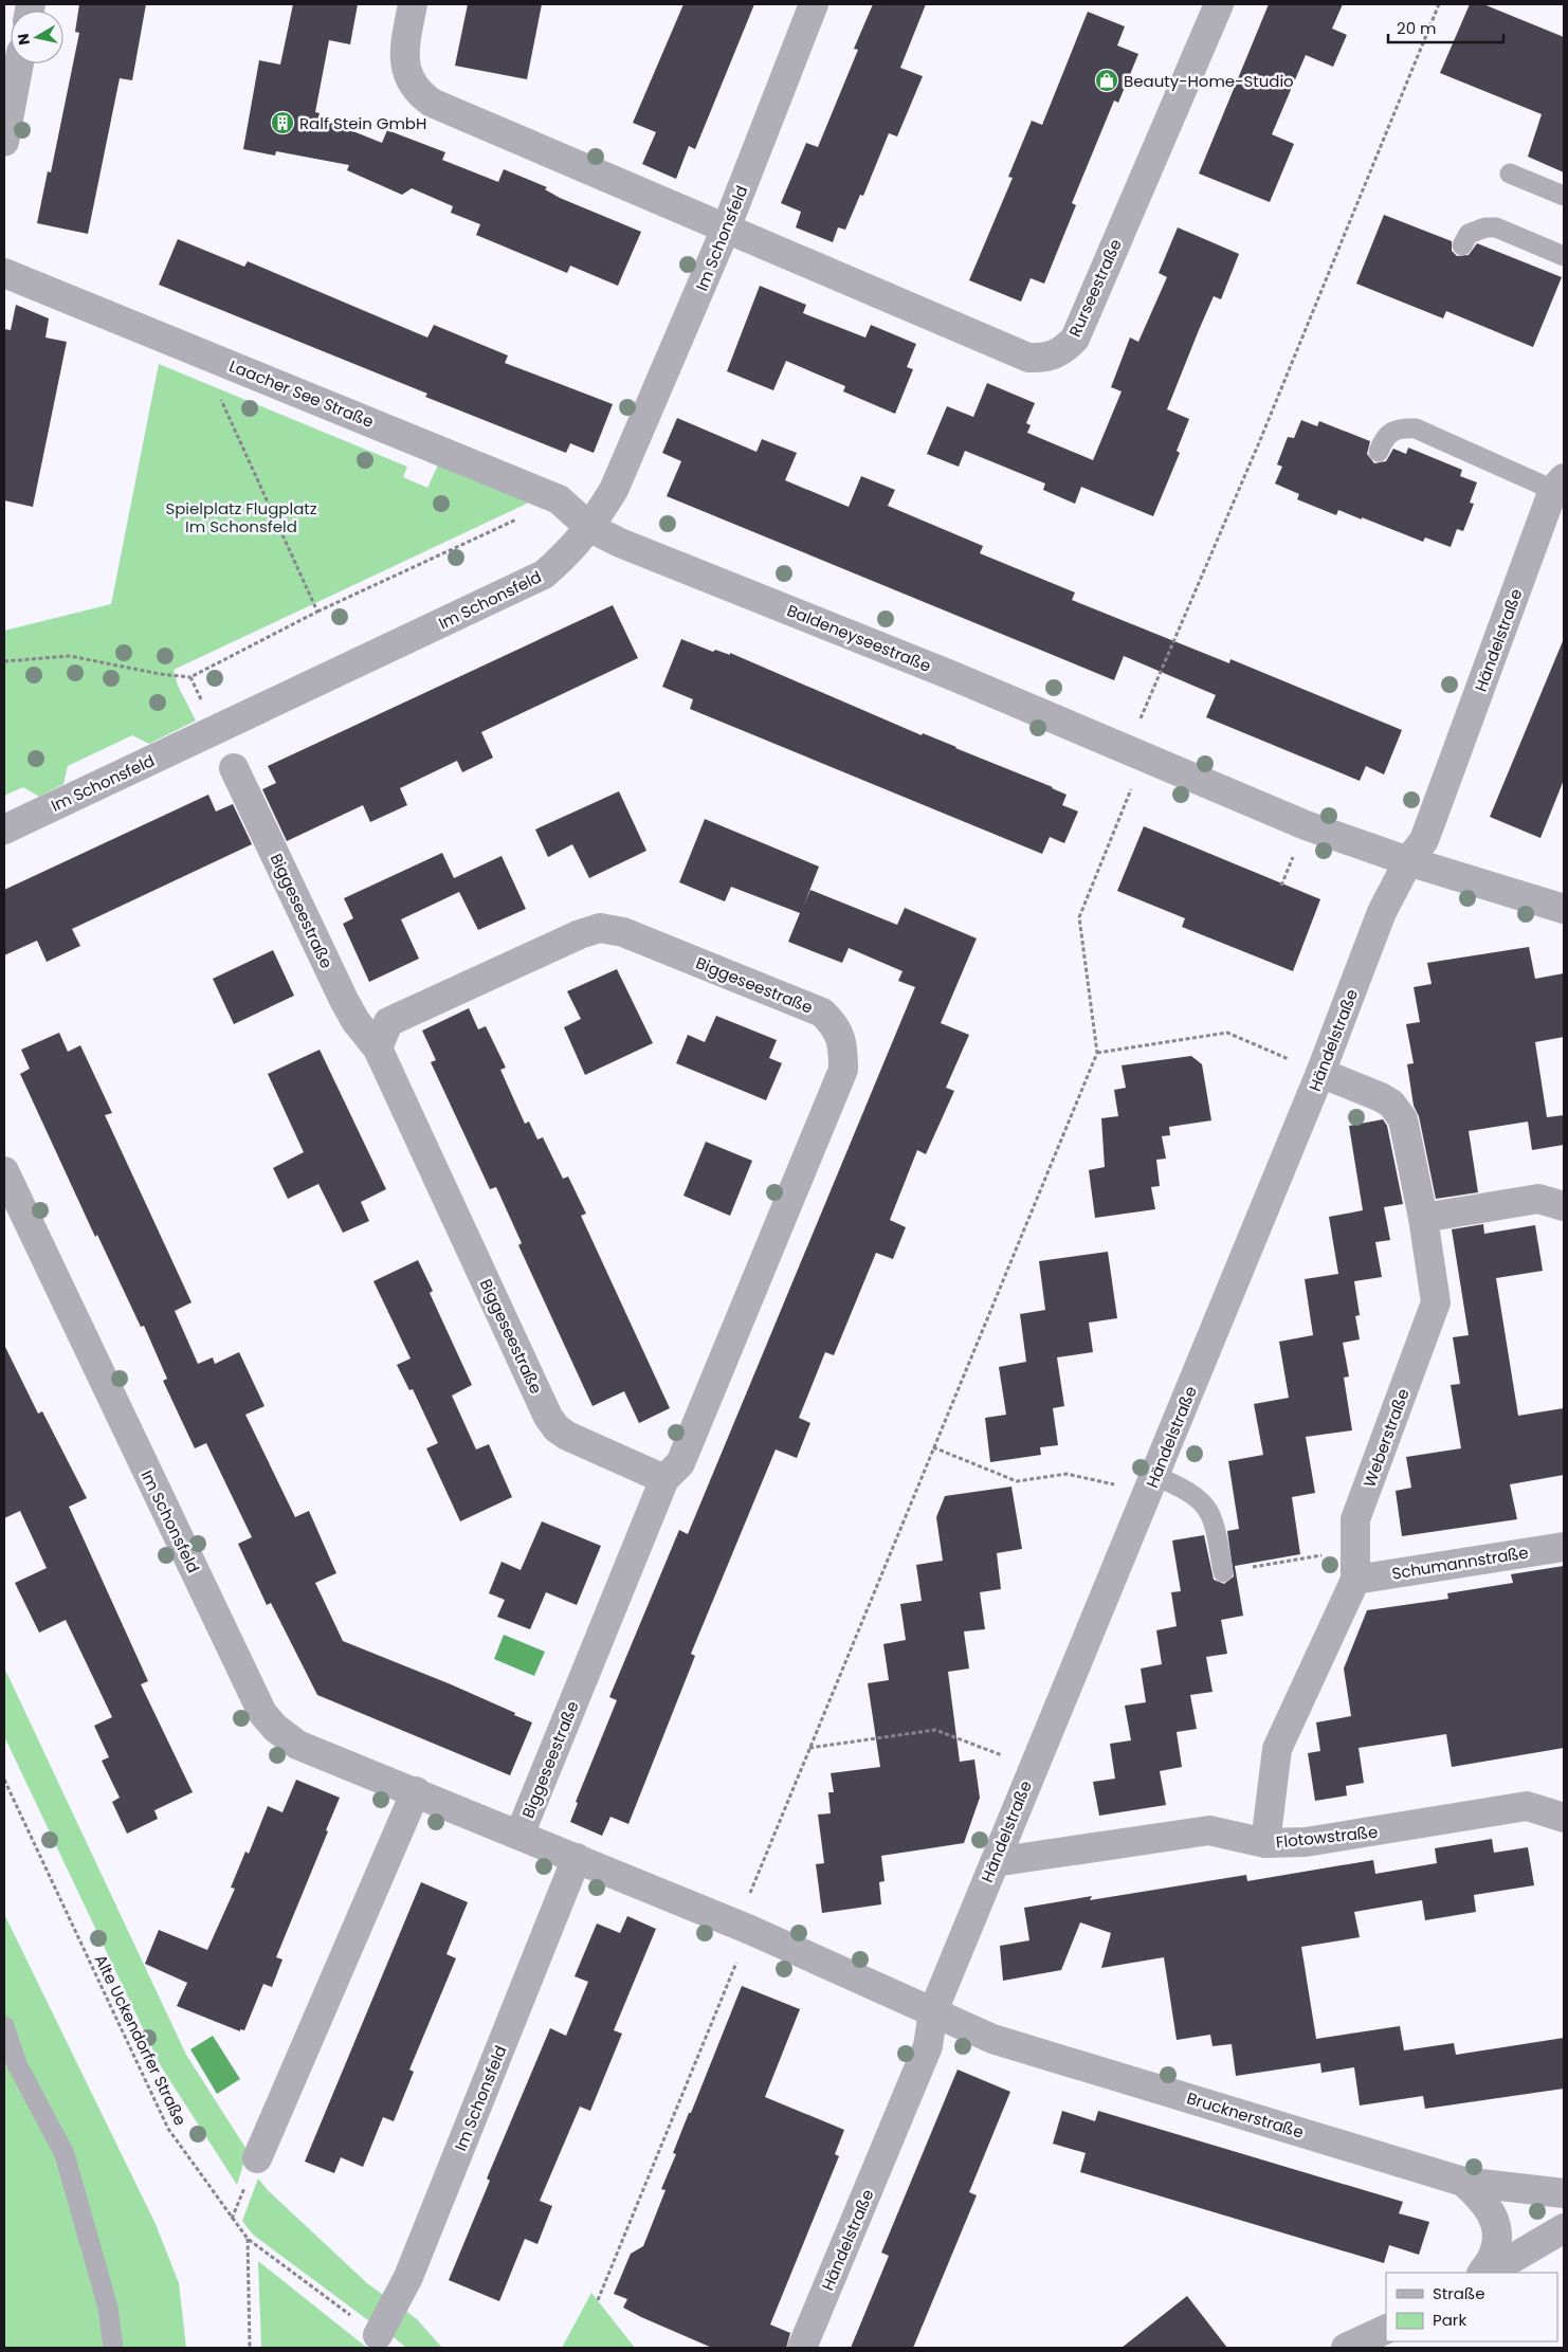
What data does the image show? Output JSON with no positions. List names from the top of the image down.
{
  "streets": {
    "street": [
      "Im Schonsfeld",
      "Rurseestraße",
      "Laacher See Straße",
      "Baldeneyseestraße",
      "Händelstraße",
      "Biggeseestraße",
      "Weberstraße",
      "Schumannstraße",
      "Flotowstraße",
      "Brucknerstraße"
    ],
    "path": ["Alte Uckendorfer Straße"]
  },
  "crossings": [
    ["Im Schonsfeld", "Rurseestraße"],
    ["Im Schonsfeld", "Laacher See Straße"],
    ["Im Schonsfeld", "Baldeneyseestraße"],
    ["Im Schonsfeld", "Biggeseestraße"],
    ["Im Schonsfeld", "Alte Uckendorfer Straße"],
    ["Laacher See Straße", "Baldeneyseestraße"],
    ["Händelstraße", "Weberstraße"],
    ["Händelstraße", "Flotowstraße"],
    ["Händelstraße", "Brucknerstraße"],
    ["Weberstraße", "Schumannstraße"],
    ["Weberstraße", "Flotowstraße"]
  ],
  "parks": ["Spielplatz Flugplatz Im Schonsfeld"],
  "places": {
    "shop": ["Beauty-Home-Studio"],
    "building": ["Ralf Stein GmbH"]
  },
  "legend": ["Straße", "Park"],
  "scale_bar": "20 m",
  "north": "left"
}
